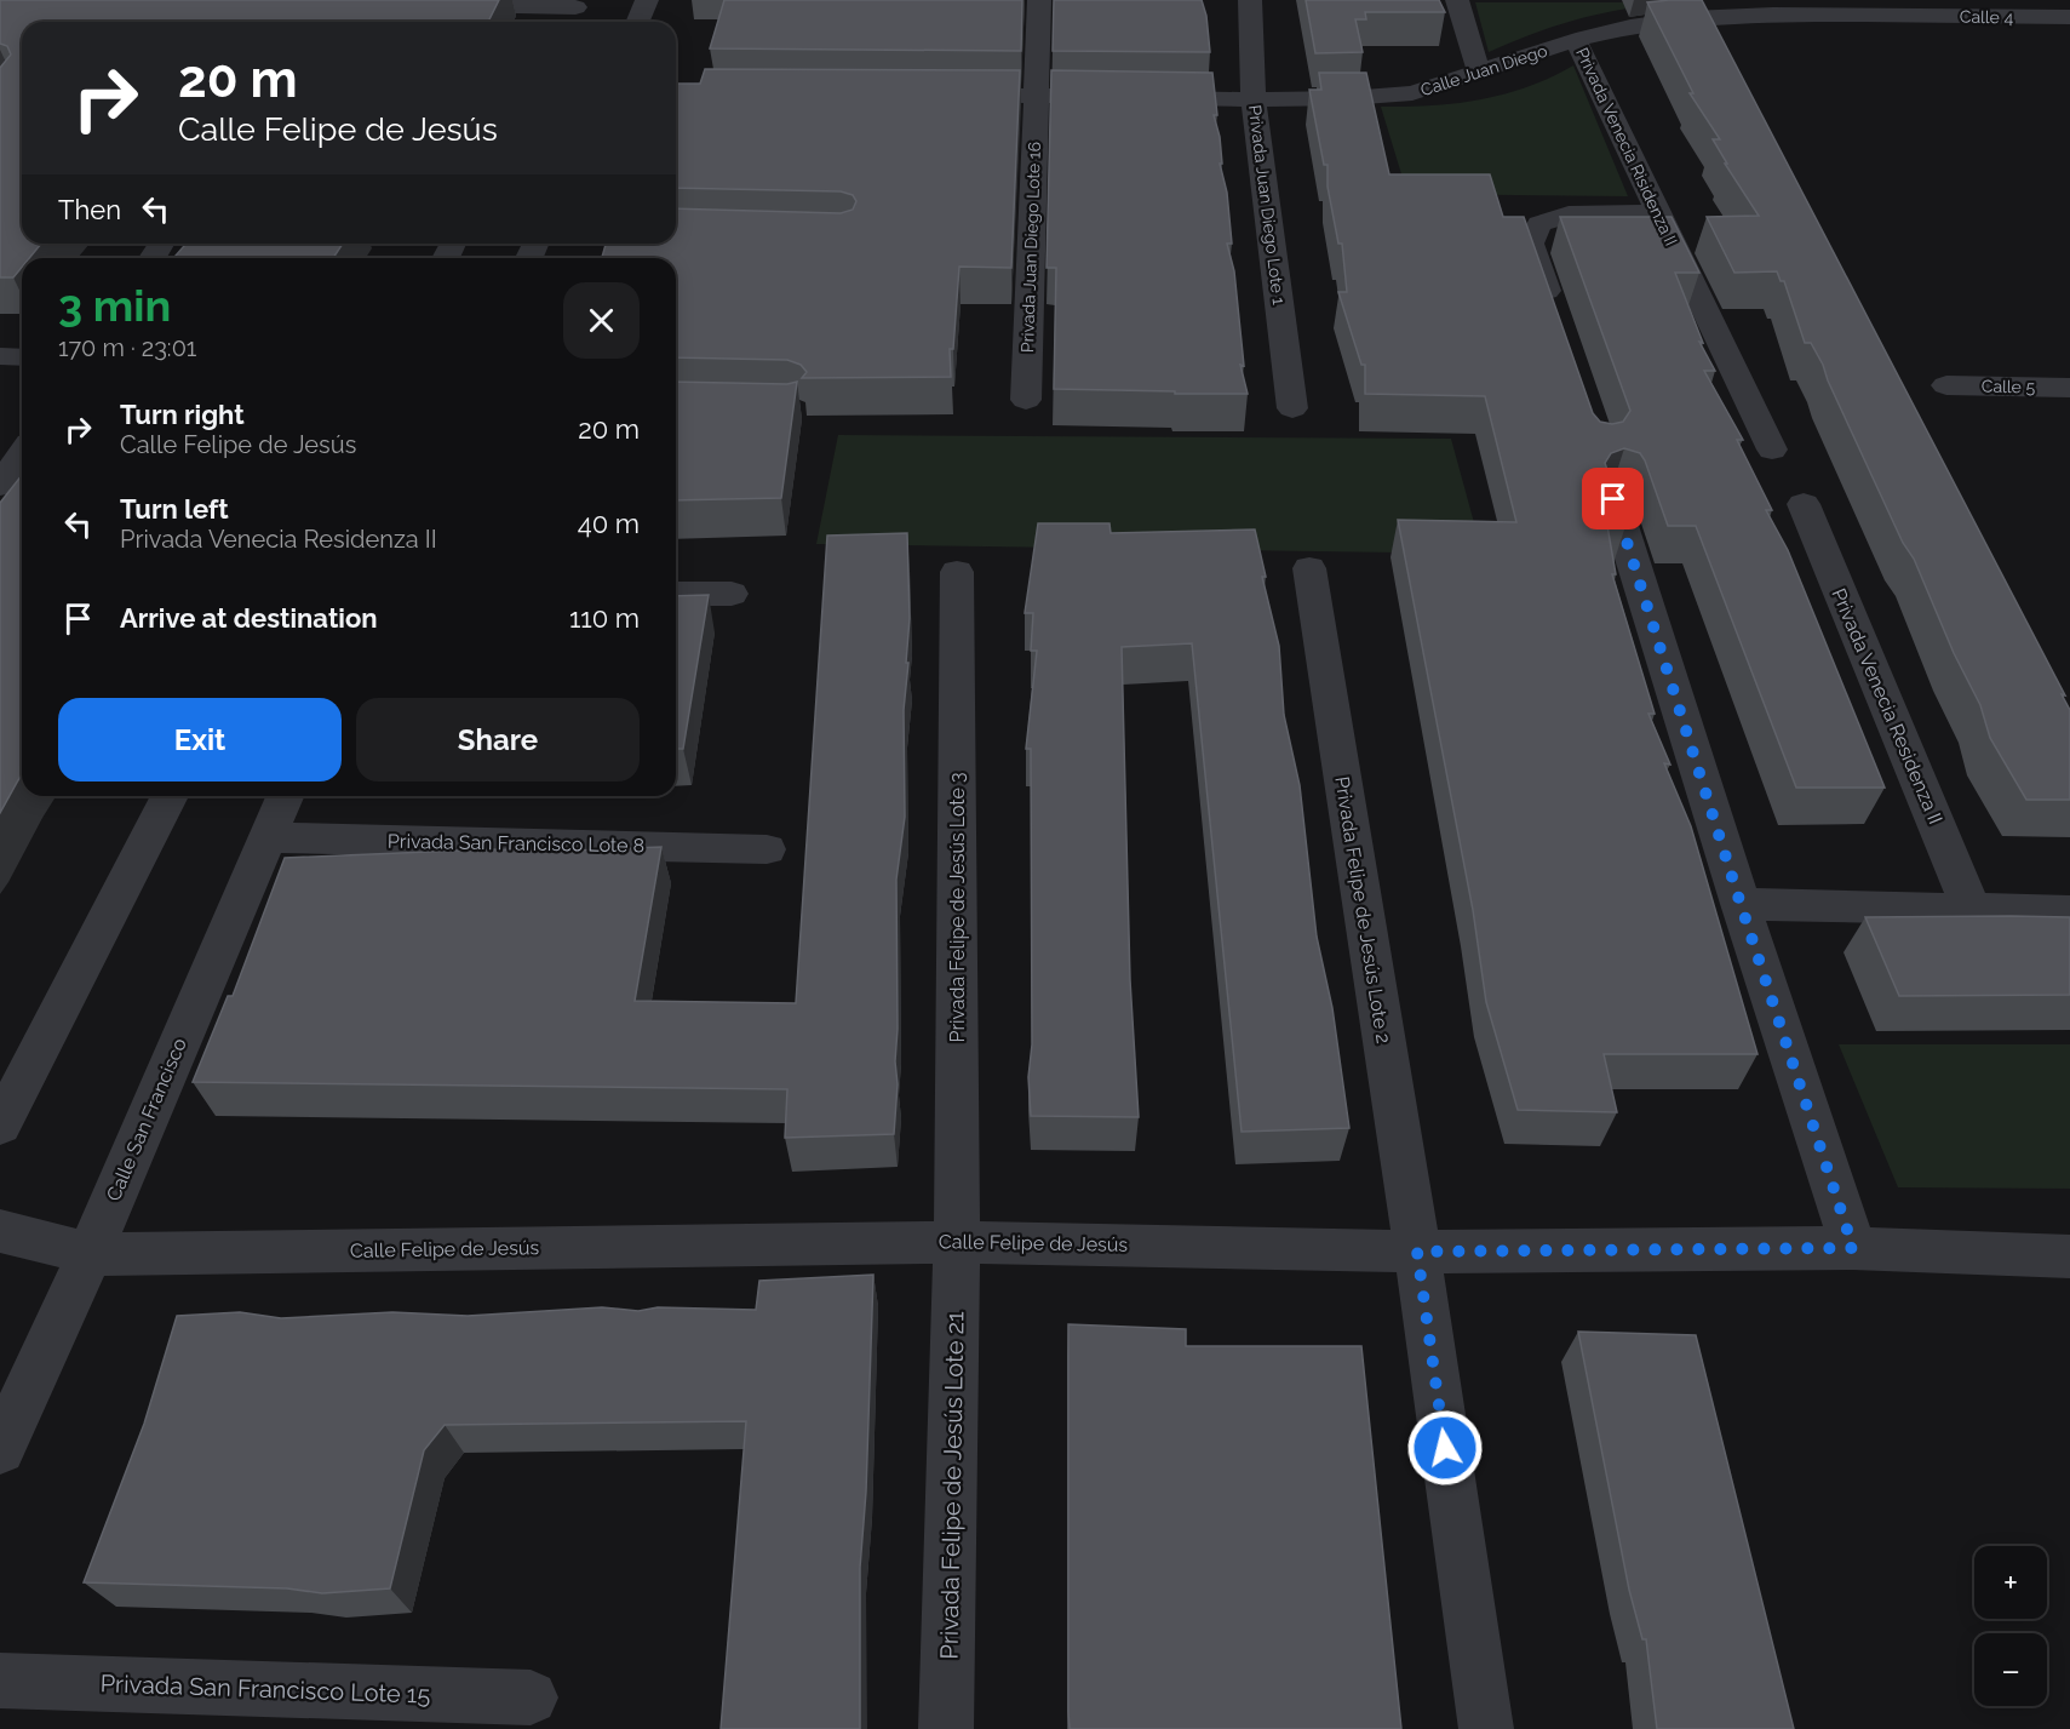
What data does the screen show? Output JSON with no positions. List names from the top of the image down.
{
  "streets": {
    "street": [
      "Calle 4",
      "Calle Juan Diego",
      "Privada Venecia Risidenza II",
      "Privada Juan Diego Lote 1",
      "Privada Juan Diego Lote 16",
      "Calle 5",
      "Privada Venecia Residenza II",
      "Privada San Francisco Lote 8",
      "Privada Felipe de Jesús Lote 3",
      "Privada Felipe de Jesús Lote 2",
      "Calle San Francisco",
      "Calle Felipe de Jesús",
      "Privada Felipe de Jesús Lote 21",
      "Privada San Francisco Lote 15"
    ]
  },
  "crossings": [
    ["Calle 4", "Calle Juan Diego"],
    ["Calle Juan Diego", "Privada Venecia Risidenza II"],
    ["Calle Juan Diego", "Privada Juan Diego Lote 1"],
    ["Calle Juan Diego", "Privada Juan Diego Lote 16"],
    ["Privada San Francisco Lote 8", "Calle San Francisco"],
    ["Privada Felipe de Jesús Lote 3", "Calle Felipe de Jesús"],
    ["Privada Felipe de Jesús Lote 3", "Privada Felipe de Jesús Lote 21"],
    ["Privada Felipe de Jesús Lote 2", "Calle Felipe de Jesús"],
    ["Calle San Francisco", "Calle Felipe de Jesús"],
    ["Calle Felipe de Jesús", "Privada Felipe de Jesús Lote 21"]
  ],
  "page": {
    "turn": ["20 m", "Calle Felipe de Jesús"],
    "then": "Then",
    "heading": ["3 min", "170 m · 23:01"],
    "list": [
      {
        "name": "Turn right",
        "note": "Calle Felipe de Jesús",
        "value": "20 m"
      },
      {
        "name": "Turn left",
        "note": "Privada Venecia Residenza II",
        "value": "40 m"
      },
      {
        "name": "Arrive at destination",
        "value": "110 m"
      }
    ],
    "buttons": ["Exit", "Share"],
    "map_buttons": ["+", "−"]
  }
}
